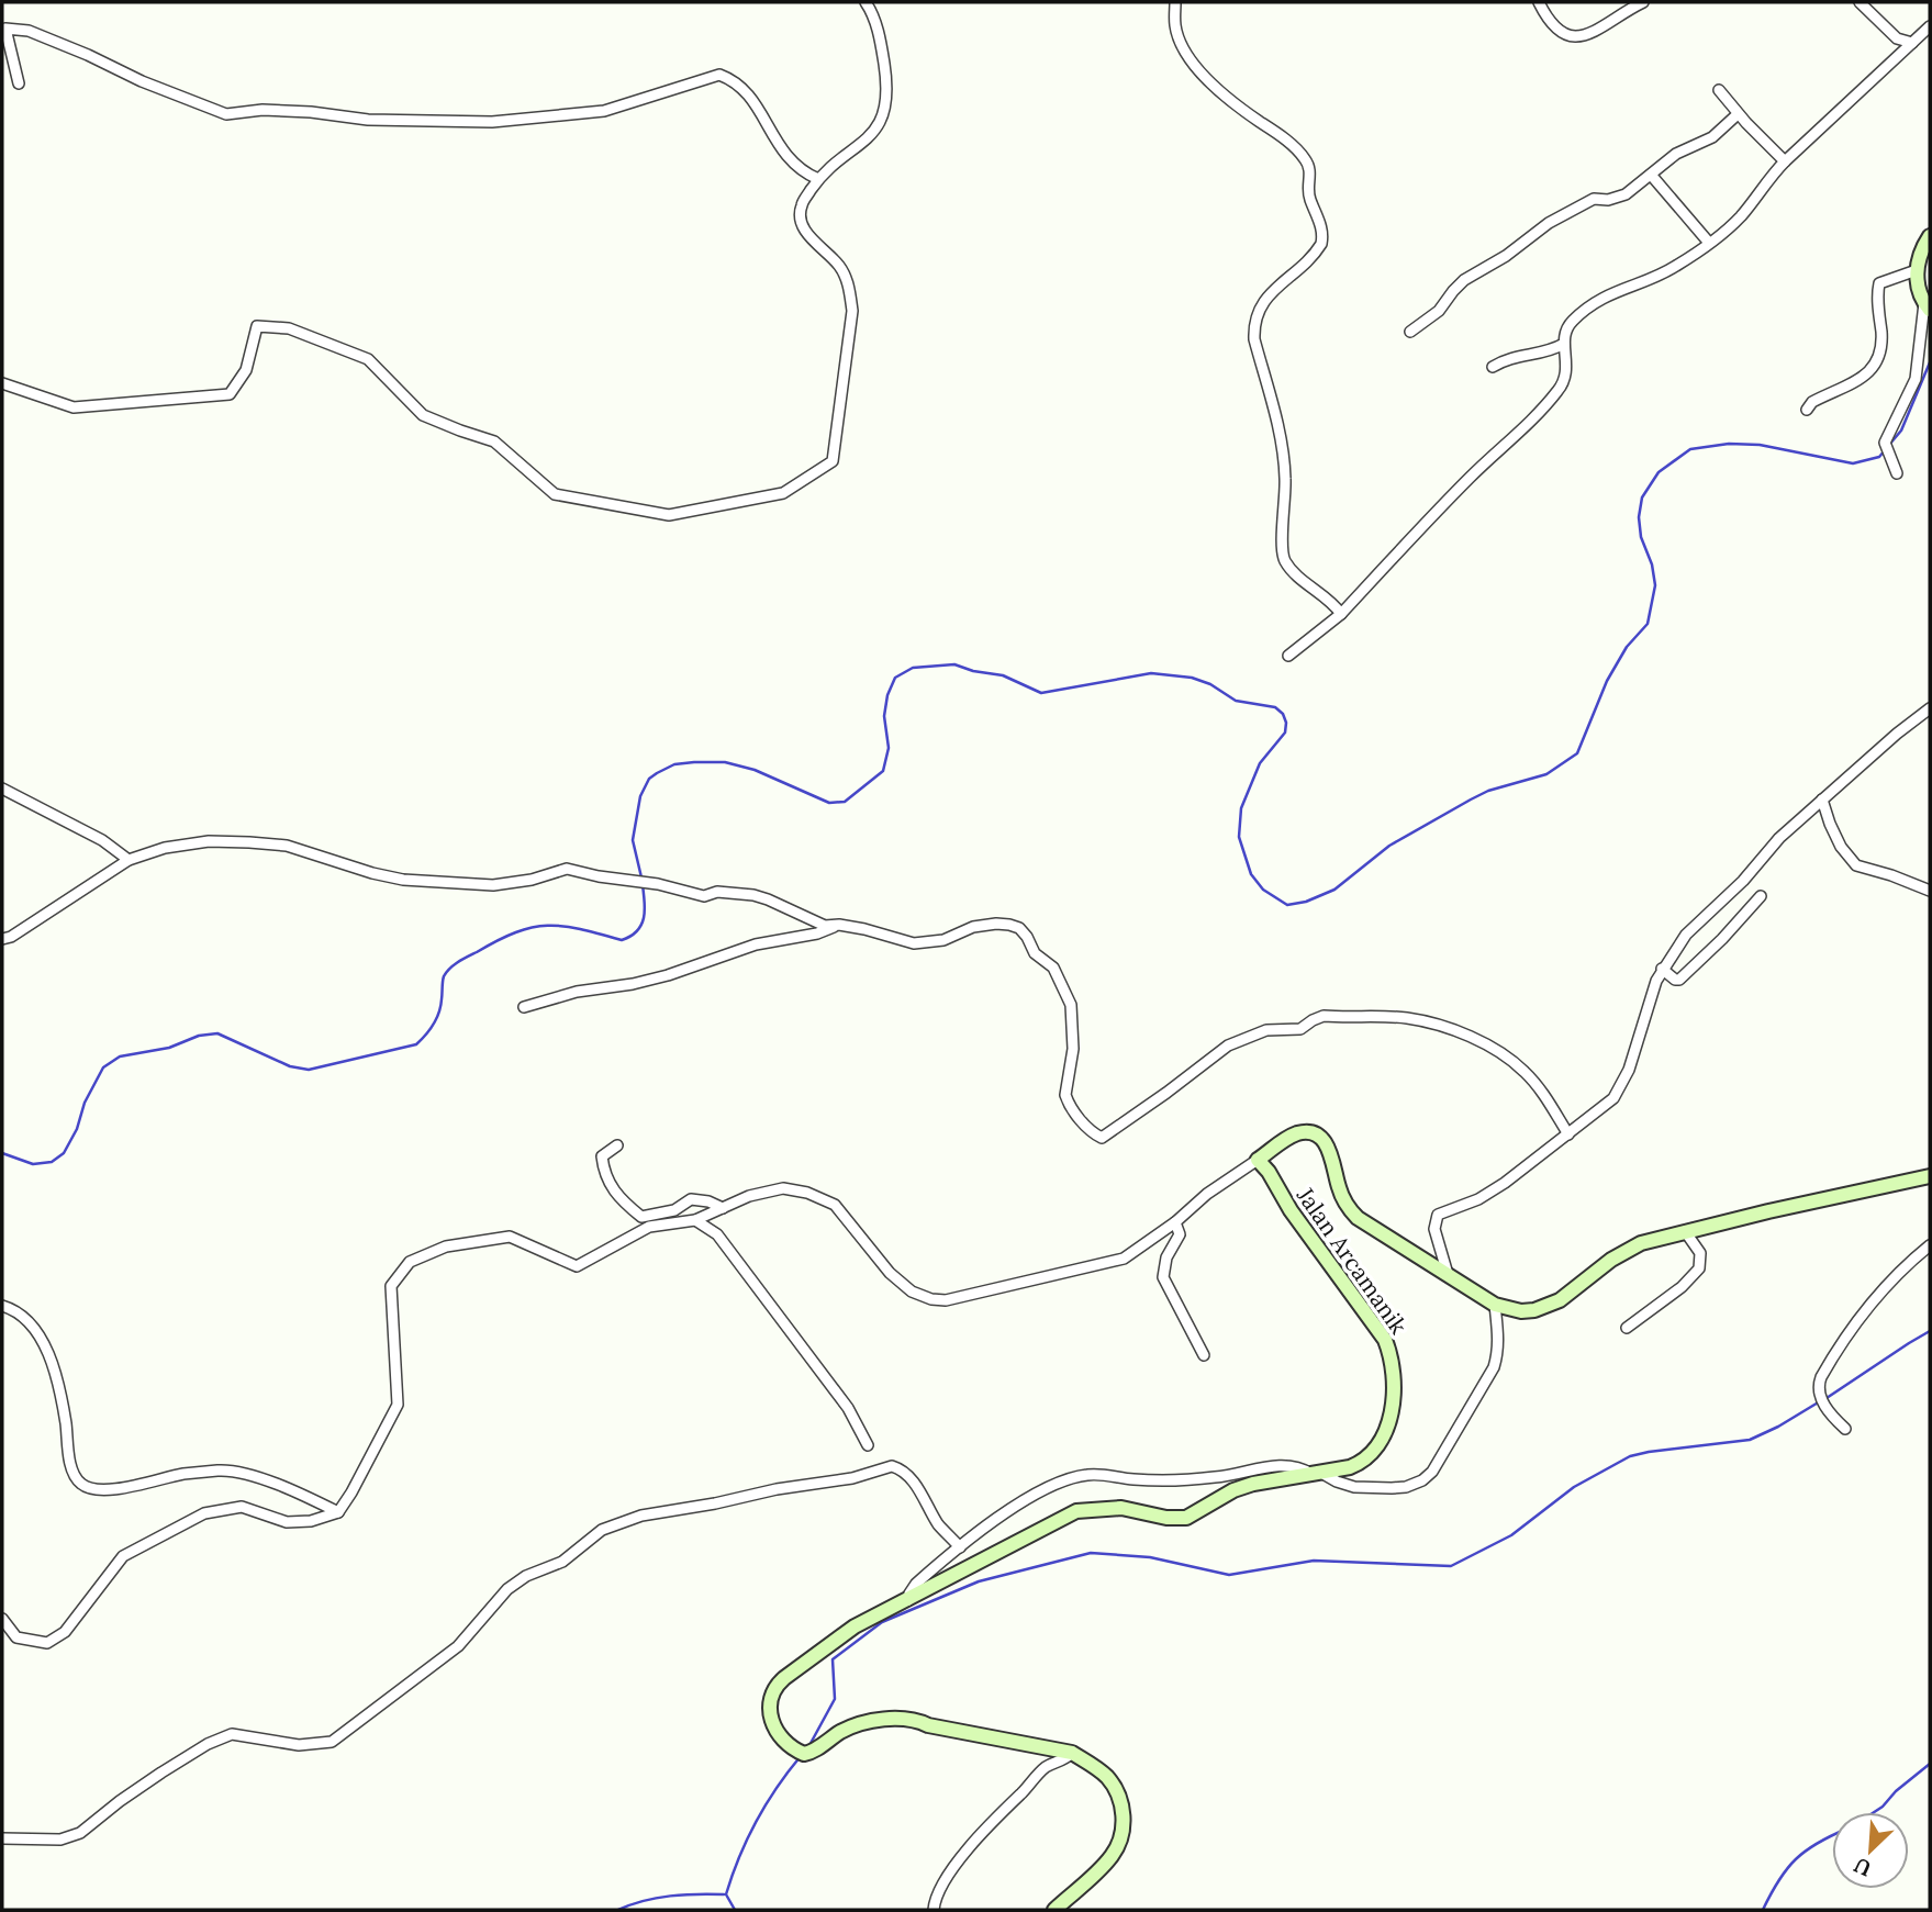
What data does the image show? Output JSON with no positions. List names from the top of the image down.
{
  "streets": {
    "street": ["Jalan Arcamanik"]
  },
  "north": "bottom left"
}
